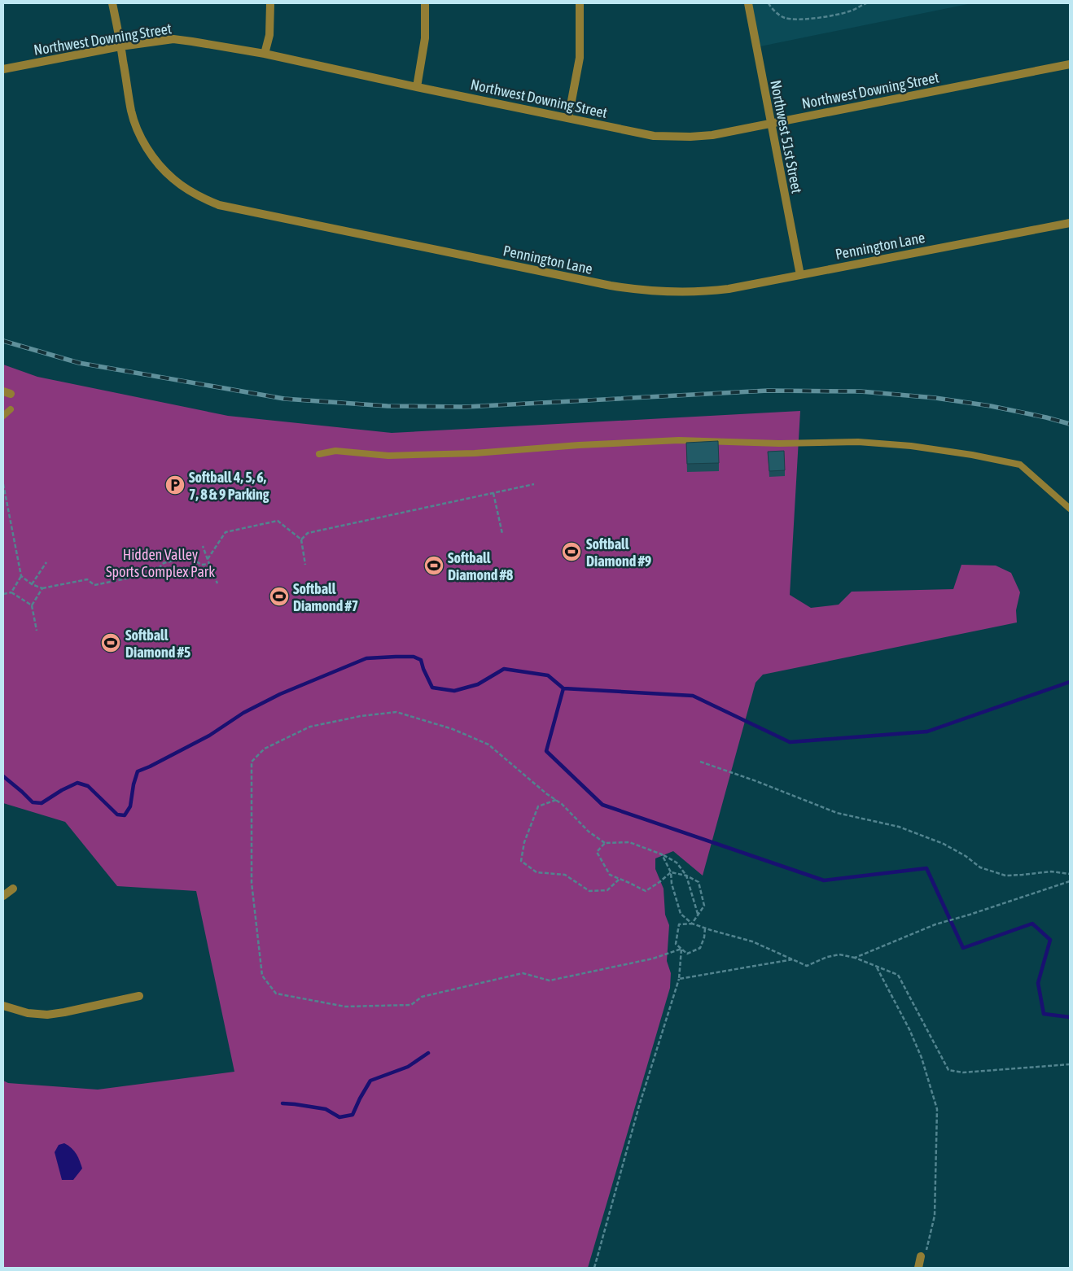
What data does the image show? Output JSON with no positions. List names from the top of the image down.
{
  "streets": {
    "street": ["Northwest Downing Street", "Northwest 51st Street", "Pennington Lane"]
  },
  "crossings": [
    ["Northwest Downing Street", "Northwest 51st Street"],
    ["Northwest Downing Street", "Pennington Lane"],
    ["Northwest 51st Street", "Pennington Lane"]
  ],
  "parks": ["Hidden Valley Sports Complex Park"],
  "places": {
    "parking": ["Softball 4, 5, 6, 7, 8 & 9 Parking"],
    "sports": [
      "Softball Diamond #9",
      "Softball Diamond #8",
      "Softball Diamond #7",
      "Softball Diamond #5"
    ]
  }
}
